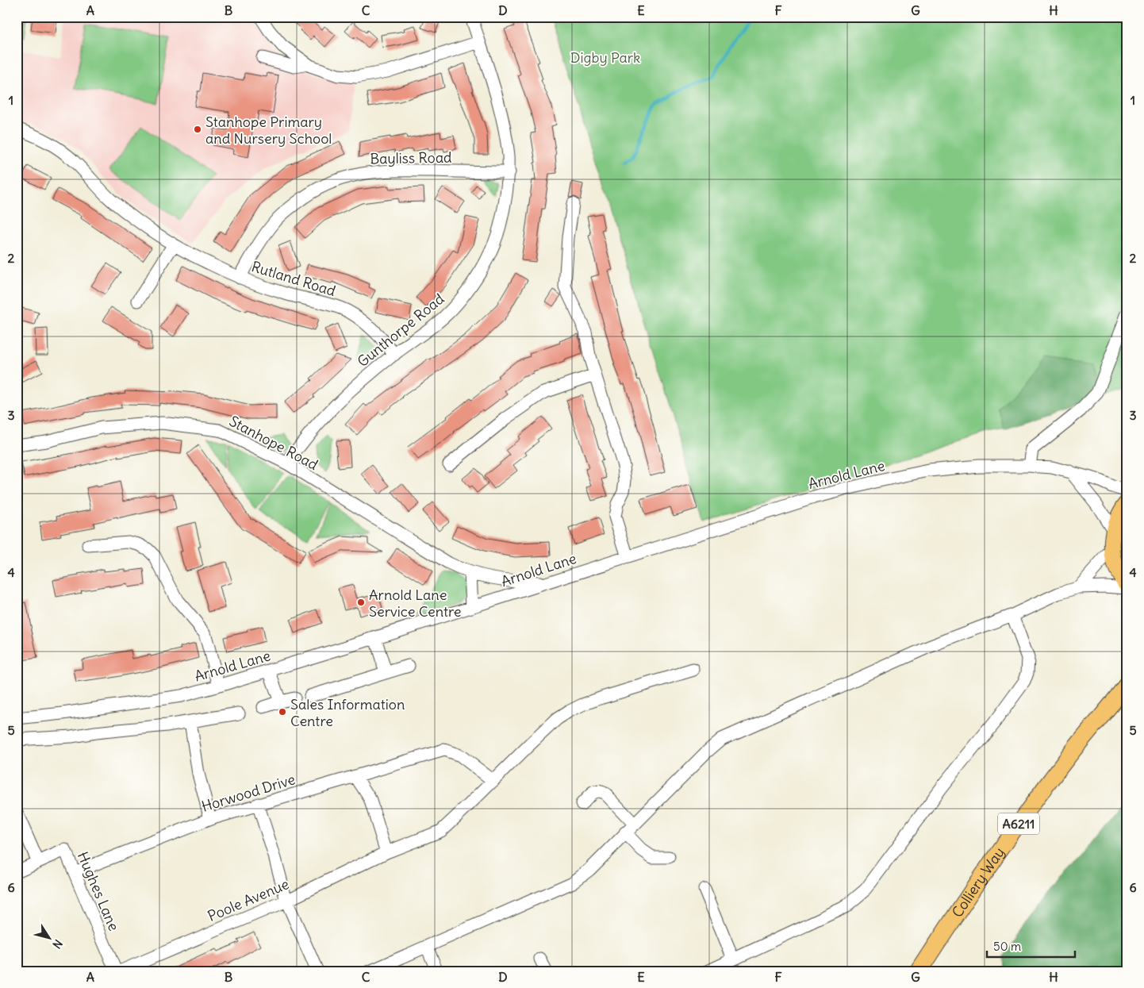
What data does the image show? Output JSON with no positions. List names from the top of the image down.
{
  "streets": {
    "main road": ["A6211", "Colliery Way"],
    "street": [
      "Bayliss Road",
      "Rutland Road",
      "Gunthorpe Road",
      "Stanhope Road",
      "Arnold Lane",
      "Horwood Drive",
      "Hughes Lane",
      "Poole Avenue"
    ]
  },
  "crossings": [
    ["Bayliss Road", "Rutland Road"],
    ["Bayliss Road", "Gunthorpe Road"],
    ["Rutland Road", "Gunthorpe Road"],
    ["Gunthorpe Road", "Stanhope Road"],
    ["Stanhope Road", "Arnold Lane"],
    ["Horwood Drive", "Hughes Lane"],
    ["Horwood Drive", "Poole Avenue"]
  ],
  "parks": ["Digby Park"],
  "places": ["Stanhope Primary and Nursery School", "Arnold Lane Service Centre", "Sales Information Centre"],
  "scale_bar": "50 m",
  "north": "bottom right",
  "grid": {
    "columns": [
      "A",
      "B",
      "C",
      "D",
      "E",
      "F",
      "G",
      "H"
    ],
    "rows": [
      "1",
      "2",
      "3",
      "4",
      "5",
      "6"
    ]
  }
}
